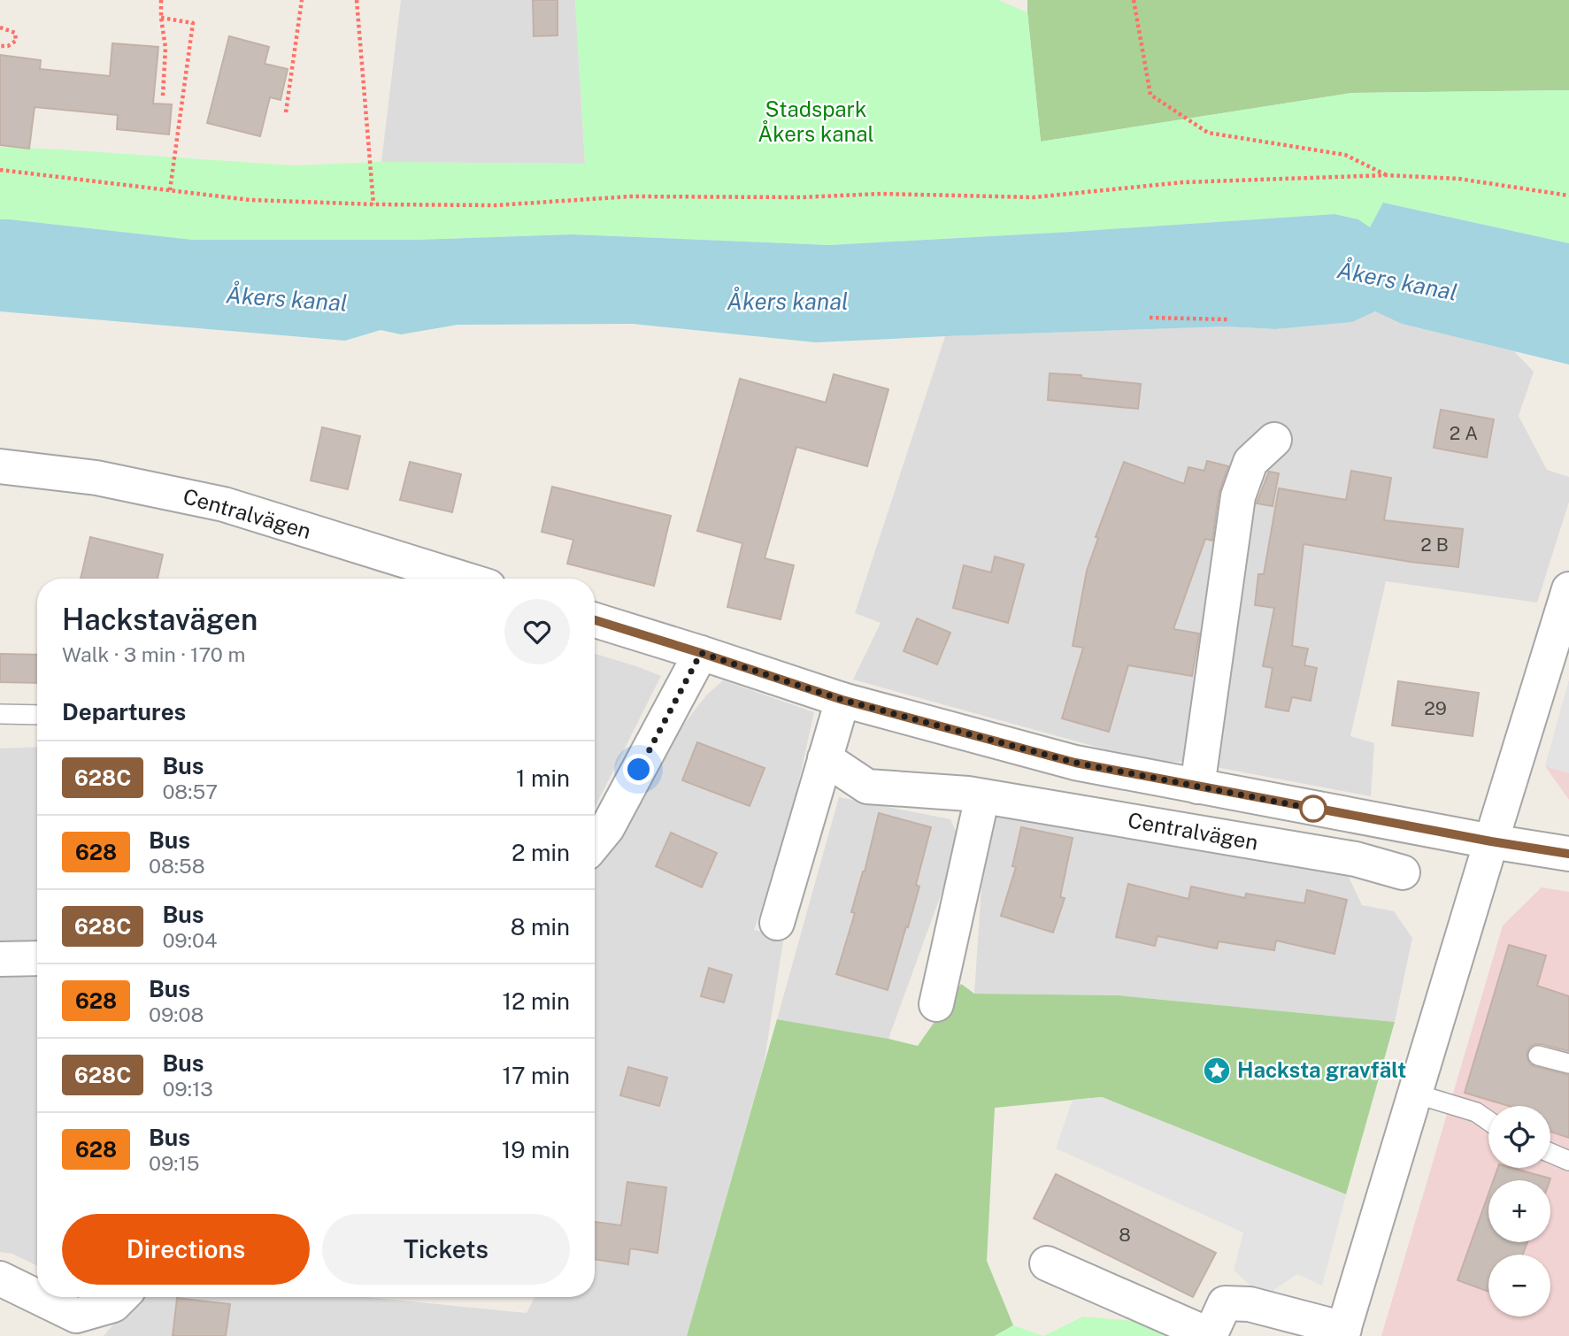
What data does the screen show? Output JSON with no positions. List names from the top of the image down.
{
  "streets": {
    "street": ["Centralvägen"]
  },
  "water": ["Åkers kanal"],
  "parks": ["Stadspark Åkers kanal"],
  "places": {
    "place": ["Hacksta gravfält"]
  },
  "lines": ["bus line 628C"],
  "house_numbers": [
    "2 A",
    "2 B",
    "29",
    "8"
  ],
  "page": {
    "heading": [
      ["Hackstavägen", "Walk · 3 min · 170 m"],
      "Departures"
    ],
    "list": [
      {
        "mark": "628C",
        "name": "Bus",
        "note": "08:57",
        "value": "1 min"
      },
      {
        "mark": "628",
        "name": "Bus",
        "note": "08:58",
        "value": "2 min"
      },
      {
        "mark": "628C",
        "name": "Bus",
        "note": "09:04",
        "value": "8 min"
      },
      {
        "mark": "628",
        "name": "Bus",
        "note": "09:08",
        "value": "12 min"
      },
      {
        "mark": "628C",
        "name": "Bus",
        "note": "09:13",
        "value": "17 min"
      },
      {
        "mark": "628",
        "name": "Bus",
        "note": "09:15",
        "value": "19 min"
      }
    ],
    "map_buttons": ["+", "−"],
    "buttons": ["Directions", "Tickets"]
  }
}
